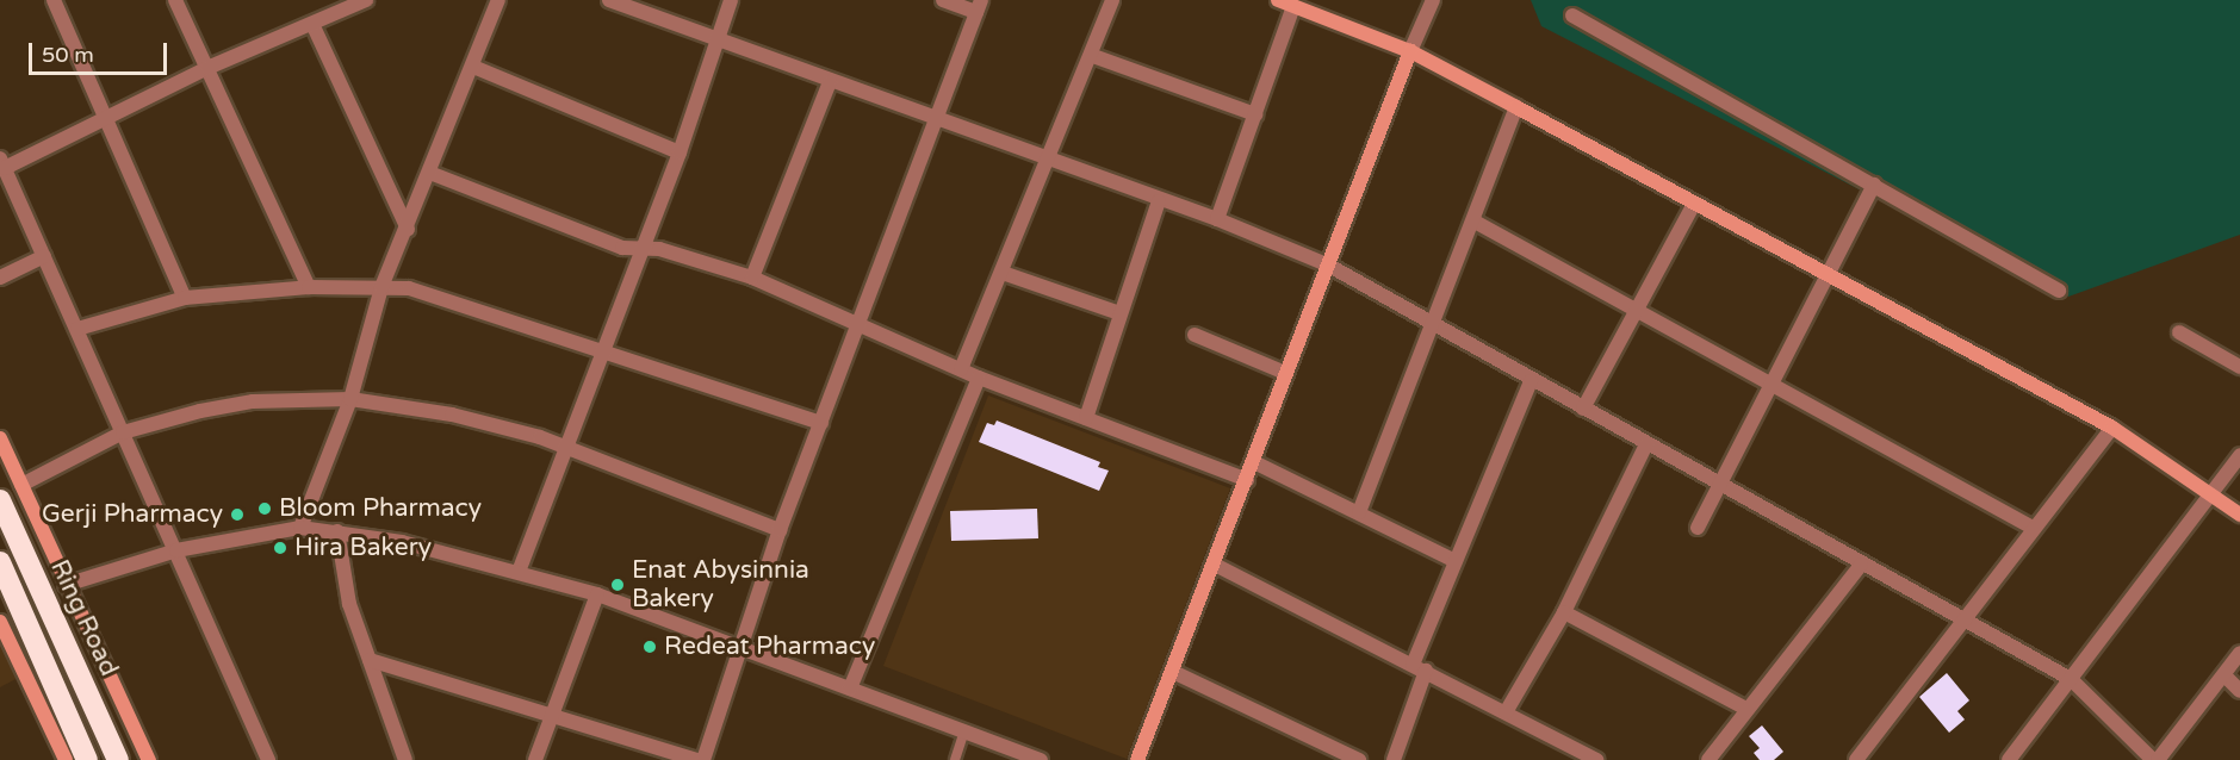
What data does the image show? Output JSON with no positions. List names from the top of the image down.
{
  "streets": {
    "highway": ["Ring Road"]
  },
  "places": [
    "Bloom Pharmacy",
    "Gerji Pharmacy",
    "Hira Bakery",
    "Enat Abysinnia Bakery",
    "Redeat Pharmacy"
  ],
  "scale_bar": "50 m"
}
